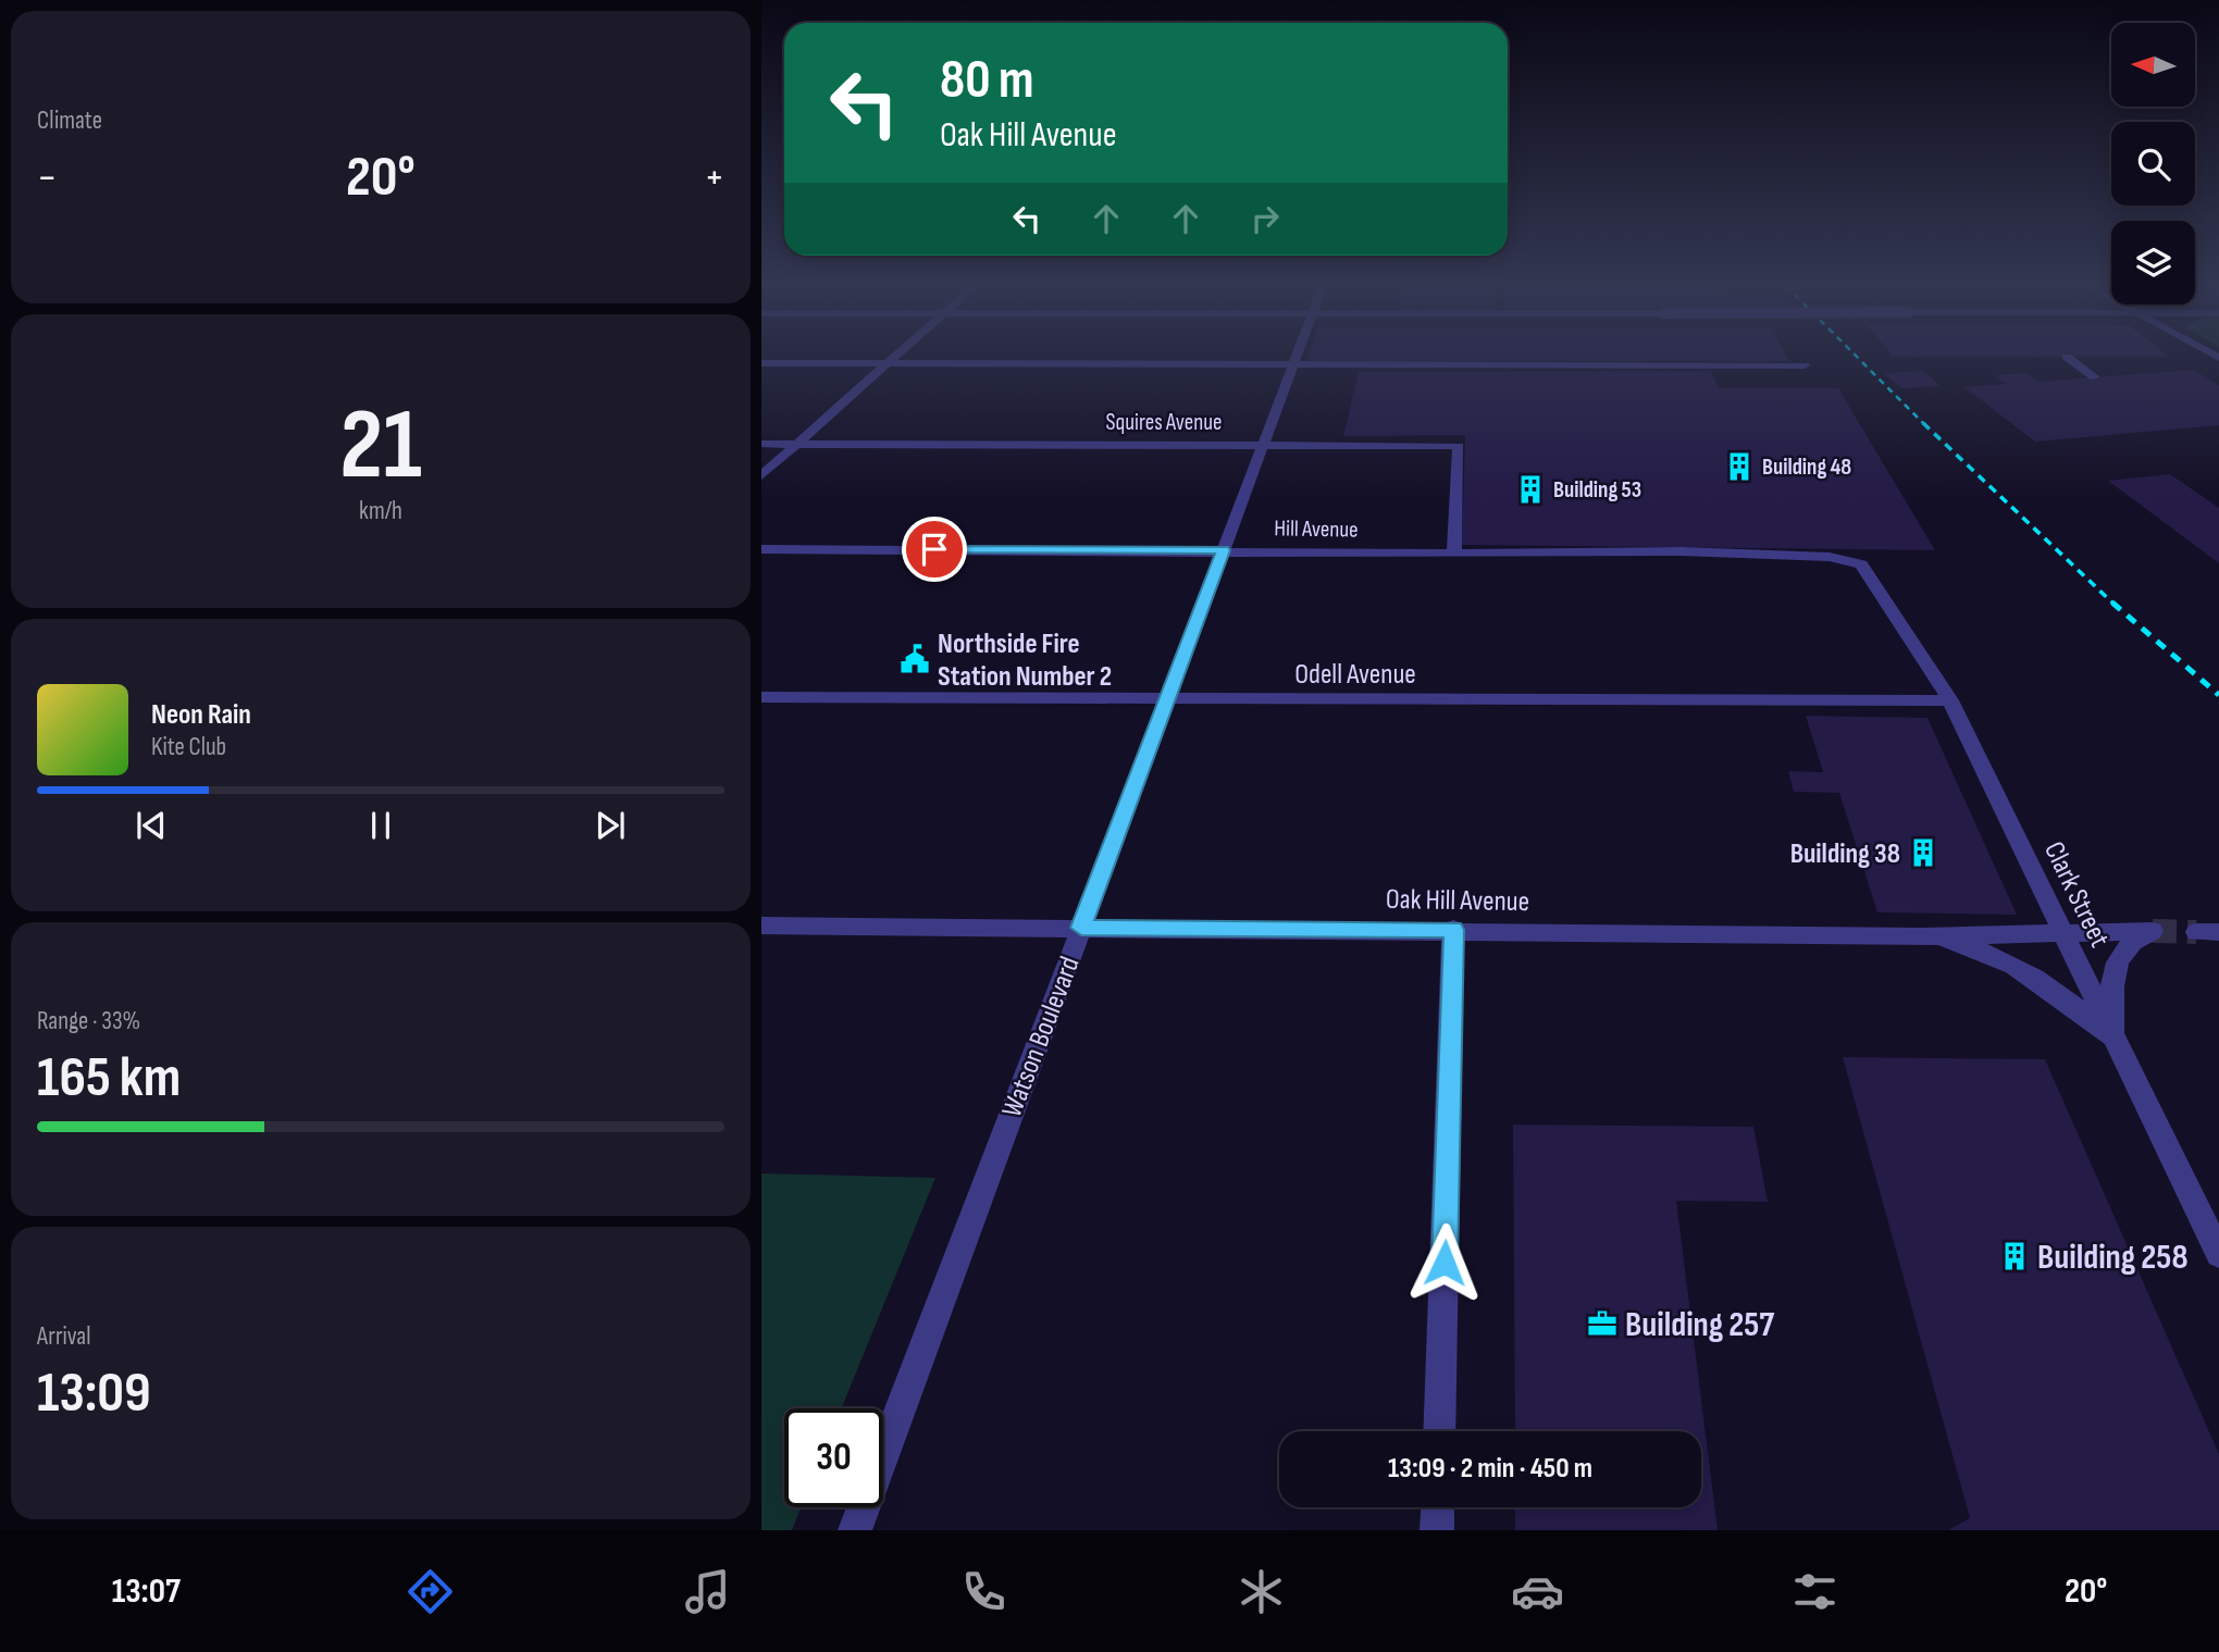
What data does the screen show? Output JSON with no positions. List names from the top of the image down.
{
  "streets": {
    "street": [
      "Squires Avenue",
      "Hill Avenue",
      "Odell Avenue",
      "Clark Street",
      "Oak Hill Avenue",
      "Watson Boulevard"
    ]
  },
  "crossings": [
    ["Squires Avenue", "Hill Avenue"],
    ["Squires Avenue", "Watson Boulevard"],
    ["Hill Avenue", "Clark Street"],
    ["Hill Avenue", "Watson Boulevard"],
    ["Odell Avenue", "Clark Street"],
    ["Odell Avenue", "Watson Boulevard"],
    ["Clark Street", "Oak Hill Avenue"],
    ["Oak Hill Avenue", "Watson Boulevard"]
  ],
  "places": {
    "building": [
      "Building 48",
      "Building 53",
      "Building 38",
      "Building 258"
    ],
    "public building": ["Northside Fire Station Number 2"],
    "office": ["Building 257"]
  },
  "north": "left",
  "page": {
    "tile": [
      "Climate",
      ["21", "km/h"],
      ["Range · 33%", "165 km"],
      ["Arrival", "13:09"]
    ],
    "turn": ["80 m", "Oak Hill Avenue"],
    "heat": ["−", "20°", "+"],
    "song": ["Neon Rain", "Kite Club"],
    "limit": "30",
    "trip": "13:09 · 2 min · 450 m",
    "tabs": ["13:07", "20°"]
  }
}
